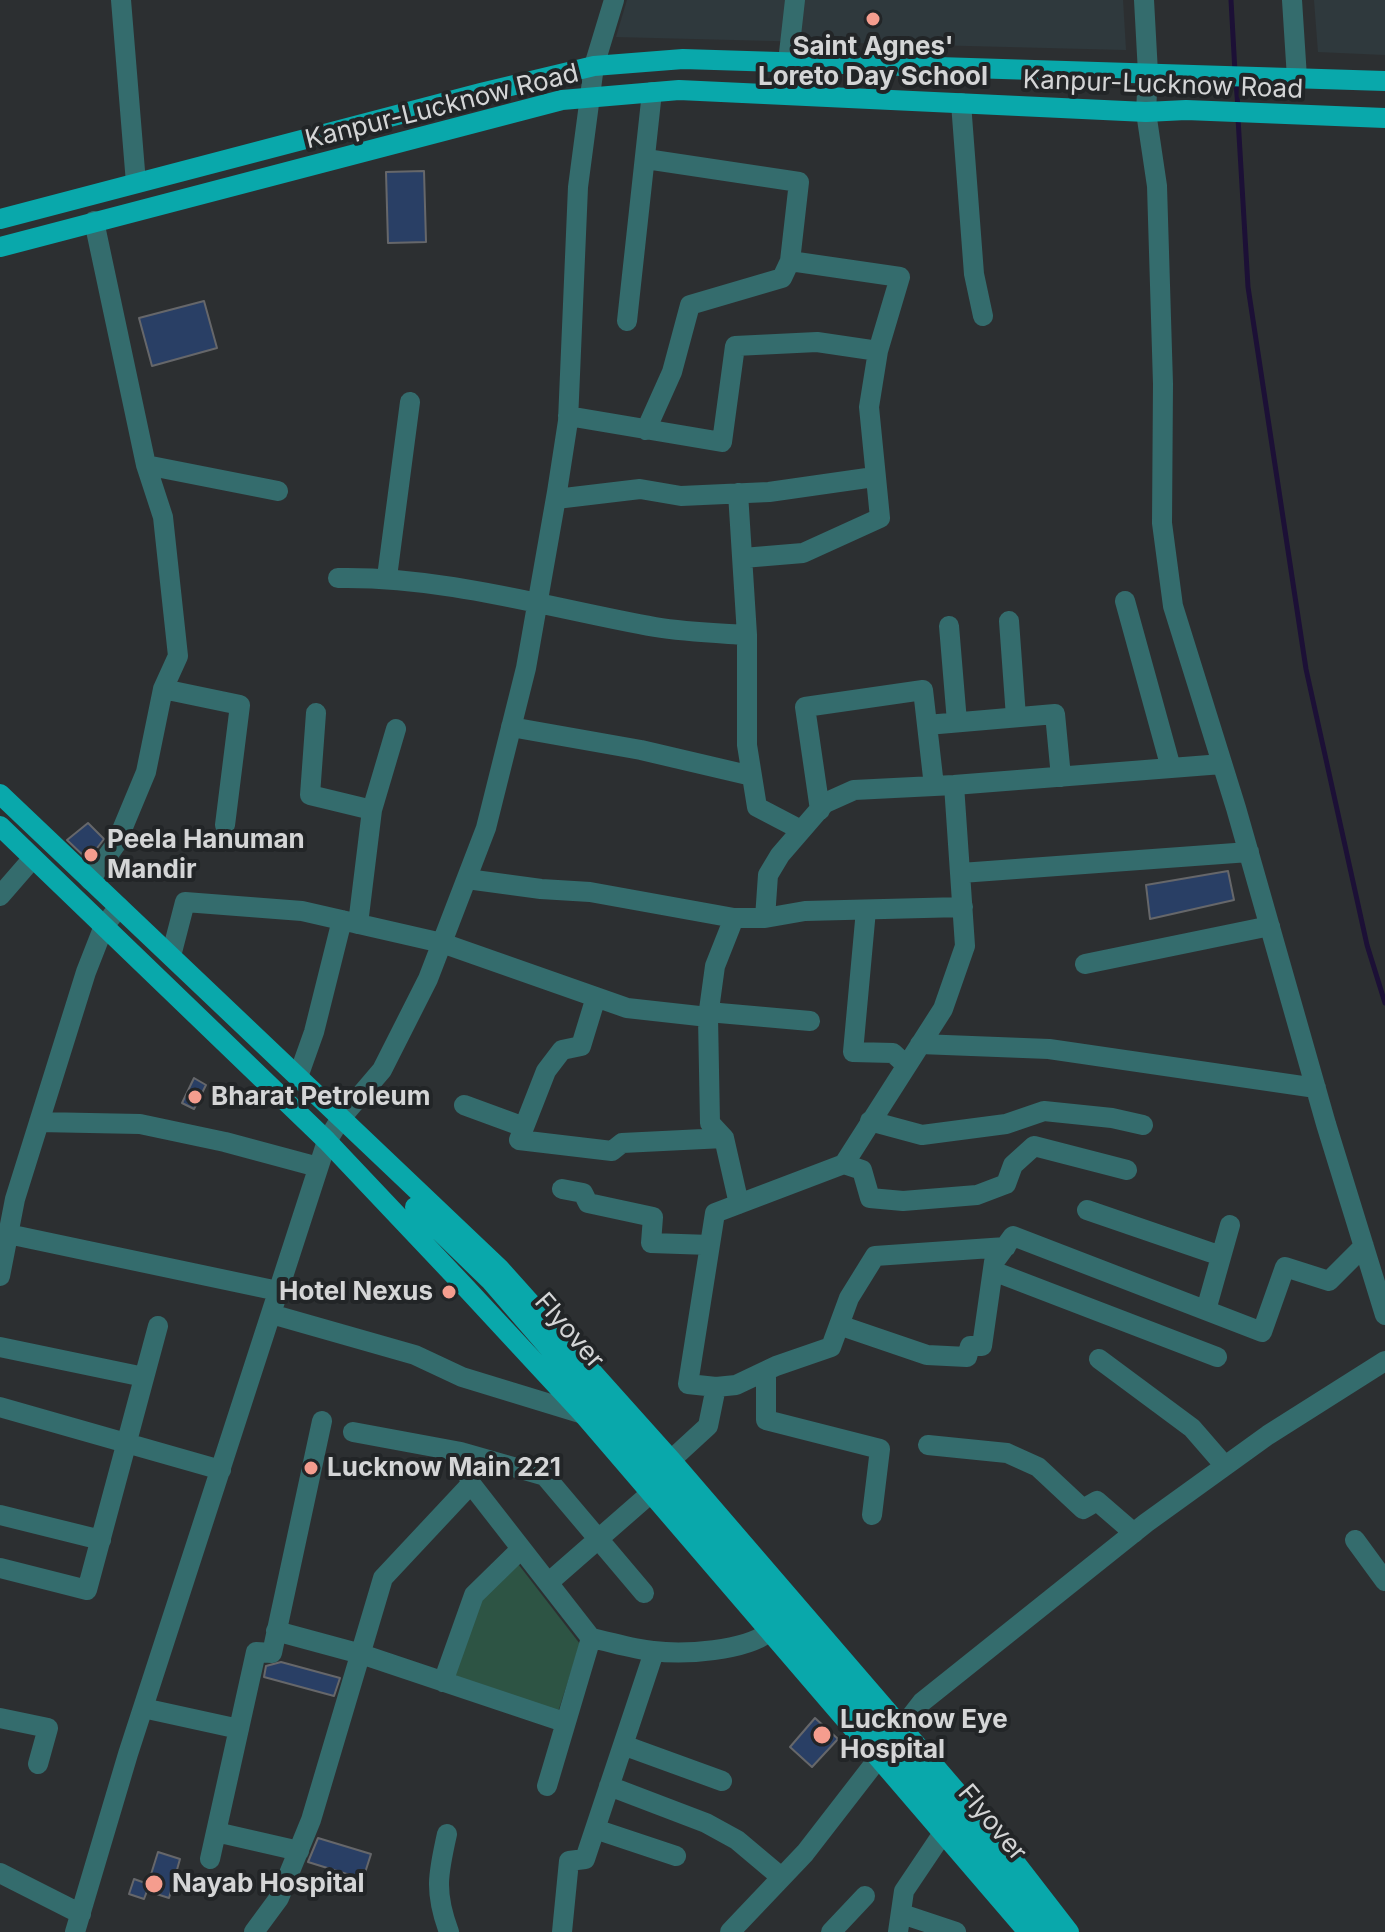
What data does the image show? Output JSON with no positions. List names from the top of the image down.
{
  "streets": {
    "main road": ["Kanpur-Lucknow Road", "Flyover"]
  },
  "places": [
    "Saint Agnes' Loreto Day School",
    "Peela Hanuman Mandir",
    "Bharat Petroleum",
    "Hotel Nexus",
    "Lucknow Main 221",
    "Lucknow Eye Hospital",
    "Nayab Hospital"
  ]
}
